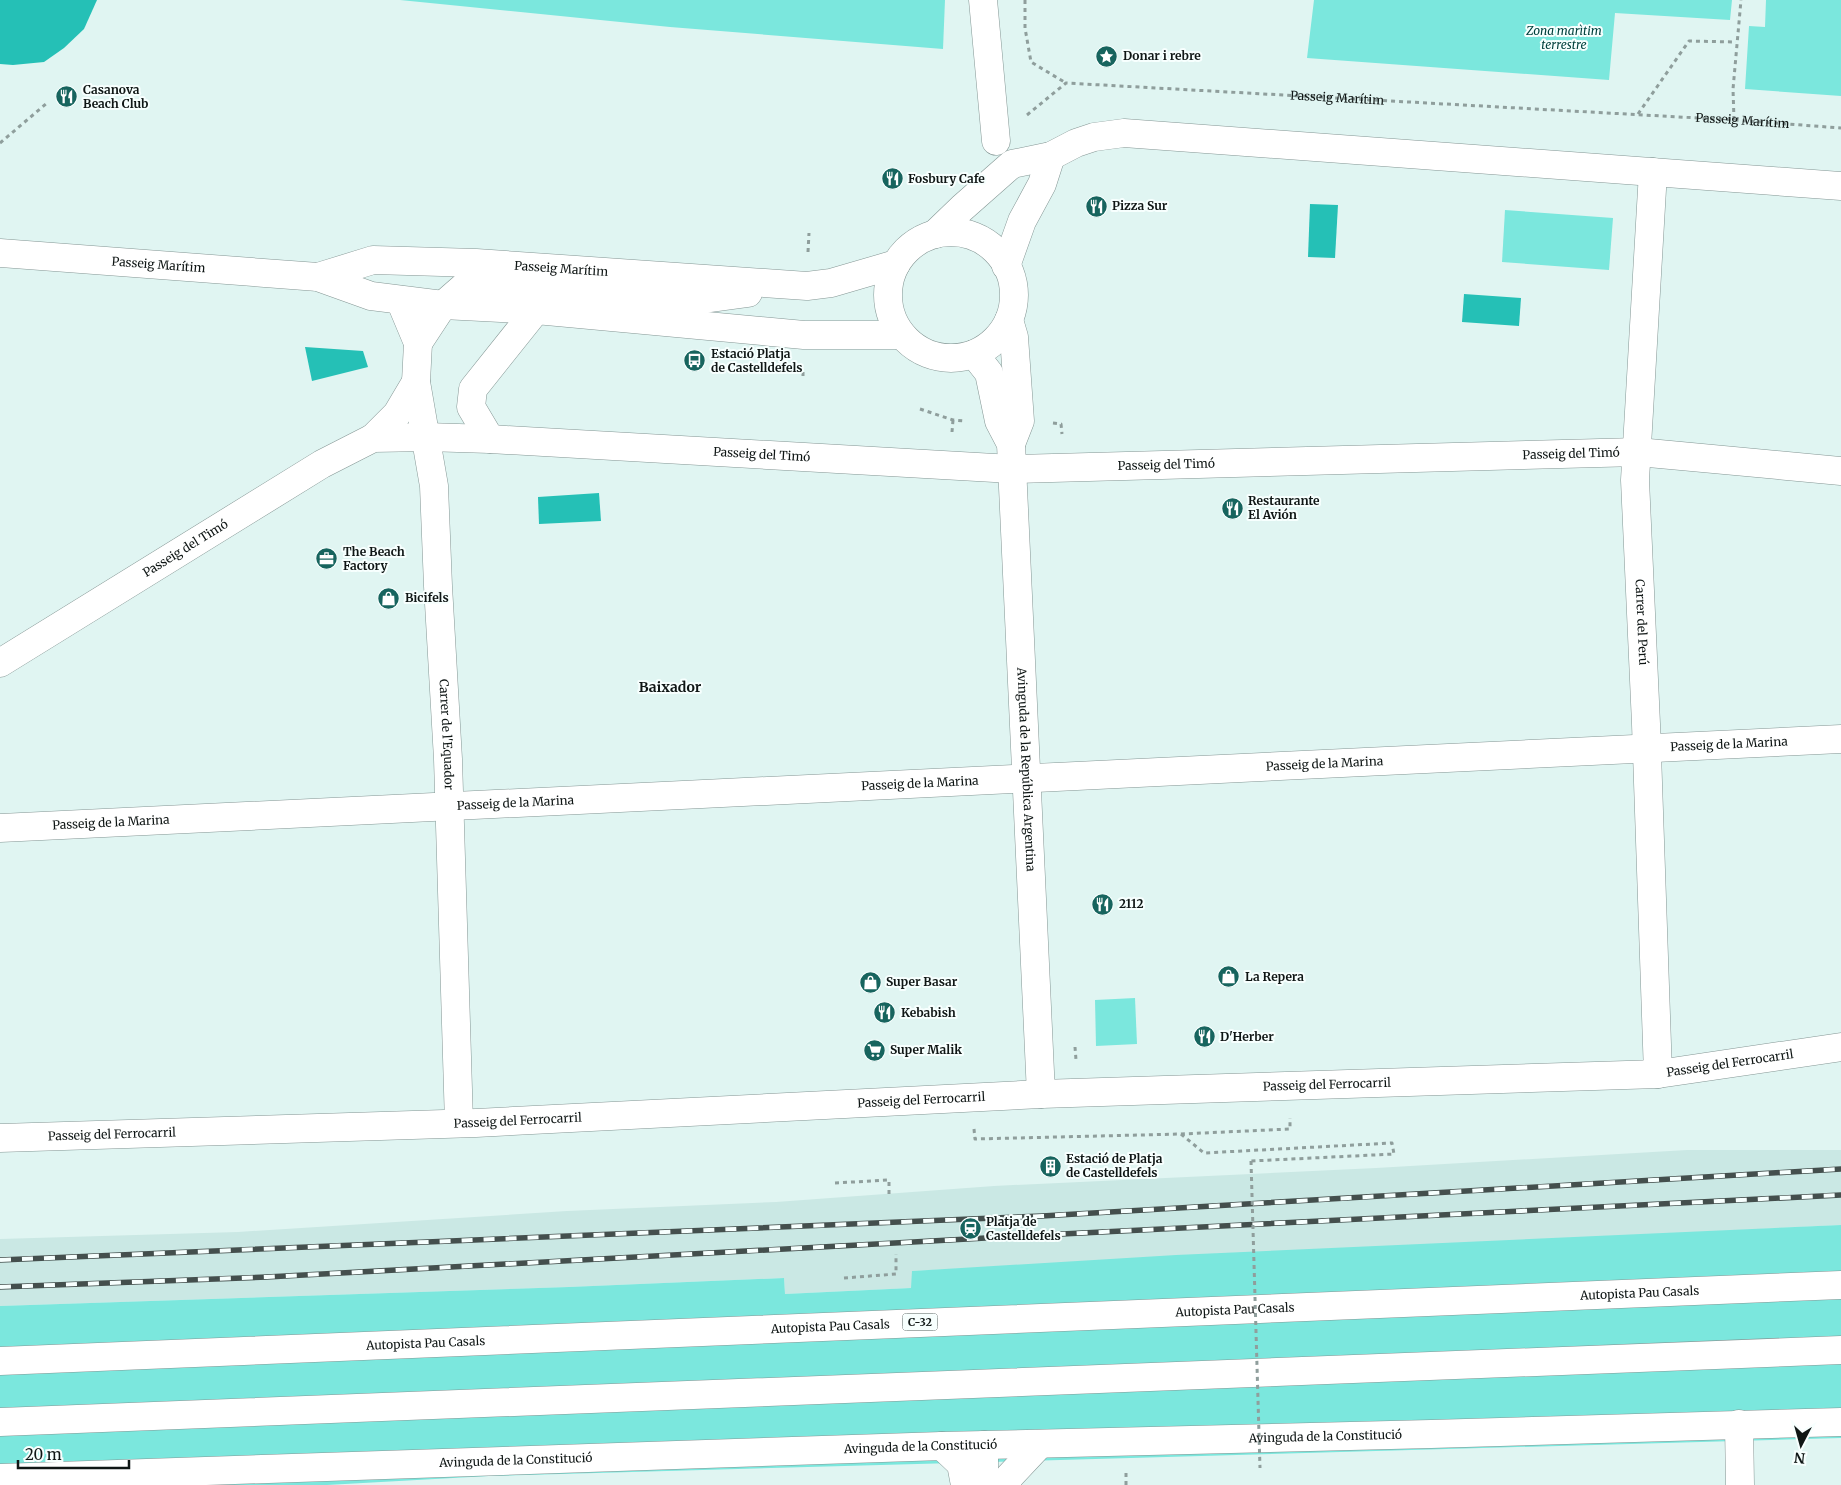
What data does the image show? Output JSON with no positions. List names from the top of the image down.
{
  "streets": {
    "main road": [
      "Passeig Marítim",
      "Passeig del Timó",
      "Carrer del Perú",
      "Carrer de l'Equador",
      "Passeig de la Marina",
      "Avinguda de la República Argentina",
      "Passeig del Ferrocarril",
      "Autopista Pau Casals",
      "C-32",
      "Avinguda de la Constitució"
    ]
  },
  "crossings": [
    ["Passeig Marítim", "Passeig del Timó"],
    ["Passeig Marítim", "Avinguda de la República Argentina"],
    ["Passeig del Timó", "Carrer del Perú"],
    ["Passeig del Timó", "Carrer de l'Equador"],
    ["Passeig del Timó", "Avinguda de la República Argentina"],
    ["Carrer del Perú", "Passeig de la Marina"],
    ["Carrer del Perú", "Passeig del Ferrocarril"],
    ["Carrer de l'Equador", "Passeig de la Marina"],
    ["Carrer de l'Equador", "Passeig del Ferrocarril"],
    ["Passeig de la Marina", "Avinguda de la República Argentina"],
    ["Avinguda de la República Argentina", "Passeig del Ferrocarril"]
  ],
  "districts": ["Baixador"],
  "parks": ["Zona marìtim terrestre"],
  "places": {
    "place": ["Donar i rebre"],
    "restaurant": [
      "Casanova Beach Club",
      "Fosbury Cafe",
      "Pizza Sur",
      "Restaurante El Avión",
      "2112",
      "Kebabish",
      "D'Herber"
    ],
    "bus stop": ["Estació Platja de Castelldefels"],
    "office": ["The Beach Factory"],
    "shop": ["Bicifels", "La Repera", "Super Basar"],
    "supermarket": ["Super Malik"],
    "building": ["Estació de Platja de Castelldefels"],
    "station": ["Platja de Castelldefels"]
  },
  "scale_bar": "20 m",
  "north": "bottom"
}
